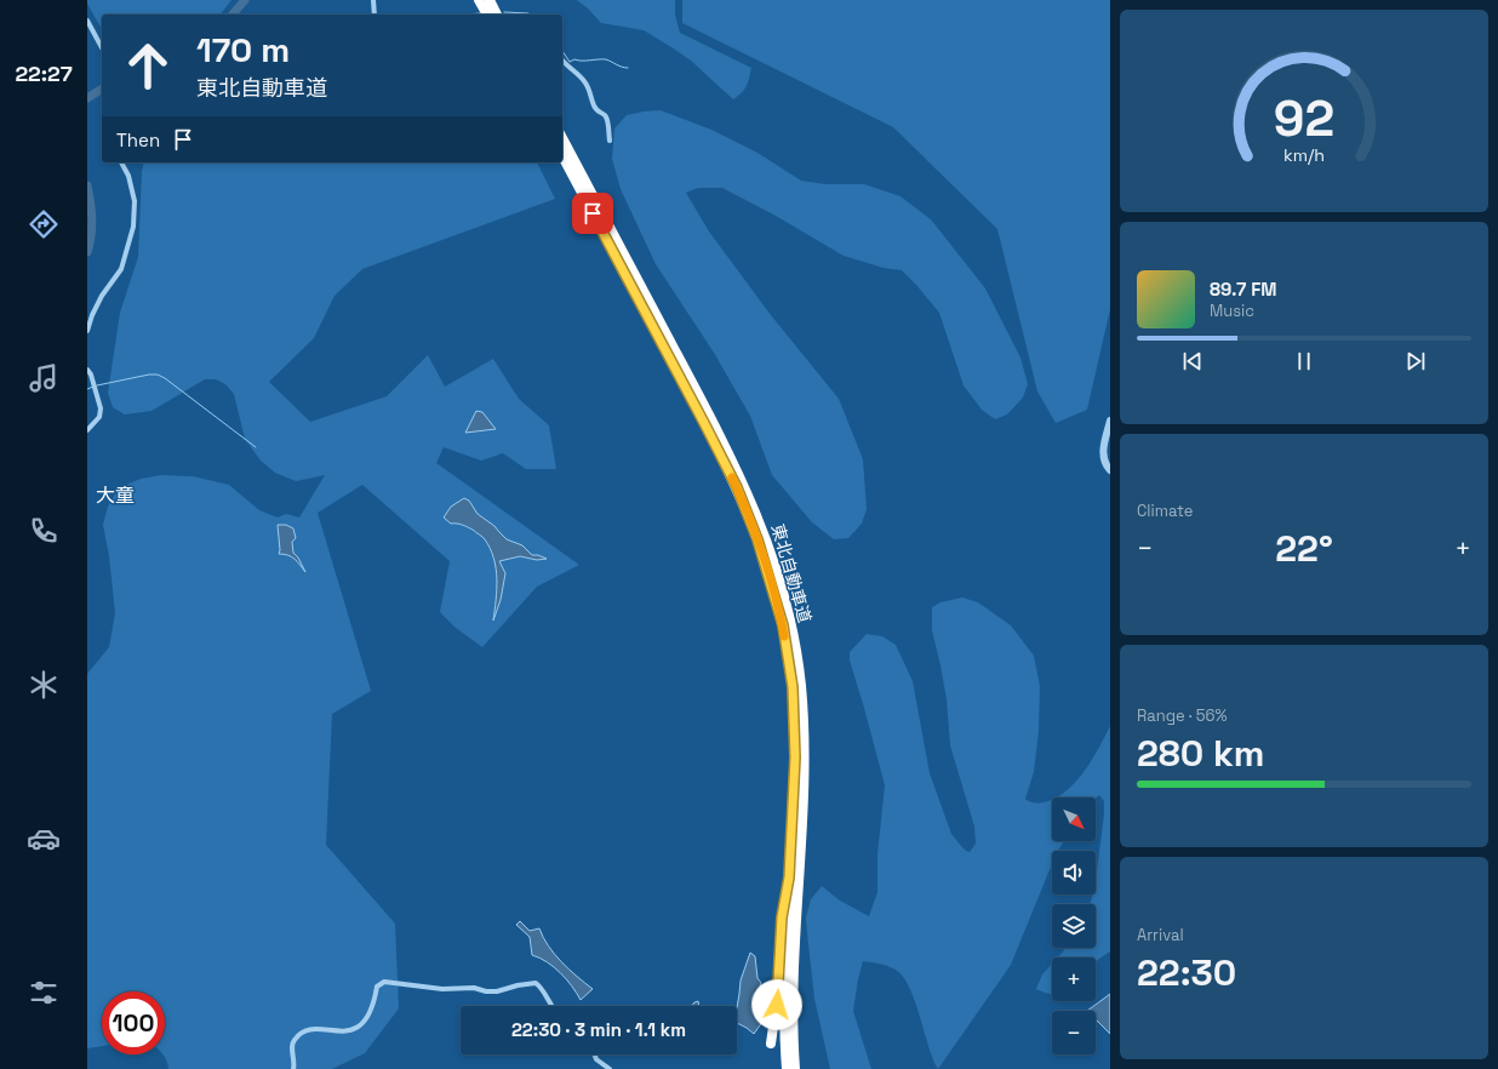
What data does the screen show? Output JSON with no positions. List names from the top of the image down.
{
  "streets": {
    "highway": ["東北自動車道"]
  },
  "districts": ["大童"],
  "north": "bottom right",
  "page": {
    "tabs": "22:27",
    "turn": ["170 m", "東北自動車道"],
    "then": "Then",
    "song": ["89.7 FM", "Music"],
    "tile": [
      "Climate",
      ["Range · 56%", "280 km"],
      ["Arrival", "22:30"]
    ],
    "heat": ["−", "22°", "+"],
    "map_buttons": ["+", "−"],
    "limit": "100",
    "trip": "22:30 · 3 min · 1.1 km",
    "gauge": ["92", "km/h"]
  }
}
